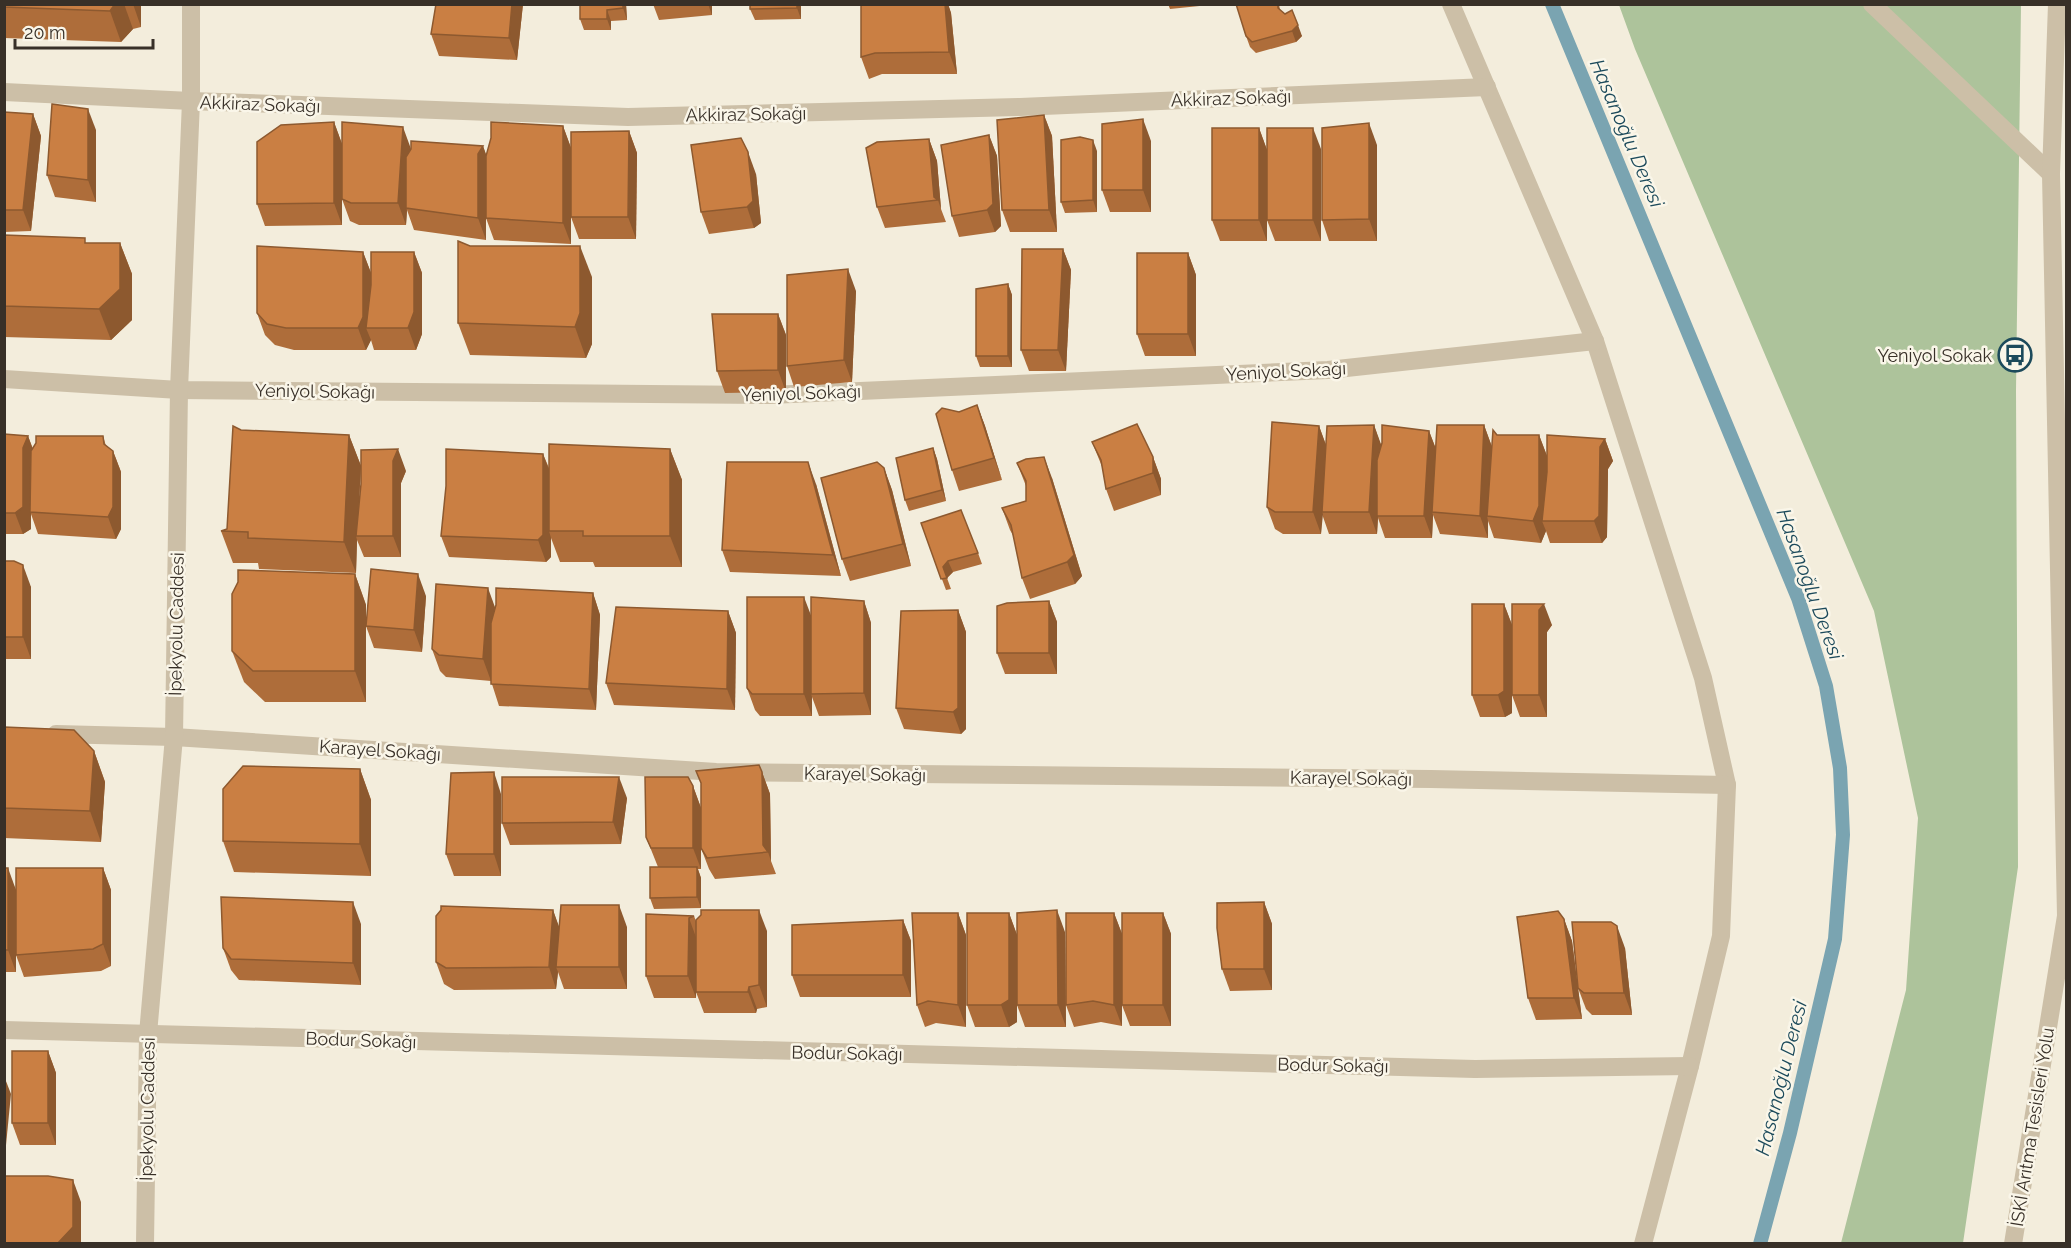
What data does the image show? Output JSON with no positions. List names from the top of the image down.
{
  "streets": {
    "street": [
      "Akkiraz Sokağı",
      "Yeniyol Sokağı",
      "İpekyolu Caddesi",
      "Karayel Sokağı",
      "Bodur Sokağı",
      "İSKİ Arıtma Tesisleri Yolu"
    ]
  },
  "crossings": [
    ["Akkiraz Sokağı", "İpekyolu Caddesi"],
    ["Yeniyol Sokağı", "İpekyolu Caddesi"],
    ["İpekyolu Caddesi", "Karayel Sokağı"],
    ["İpekyolu Caddesi", "Bodur Sokağı"]
  ],
  "water": ["Hasanoğlu Deresi"],
  "places": {
    "bus stop": ["Yeniyol Sokak"]
  },
  "scale_bar": "20 m"
}
